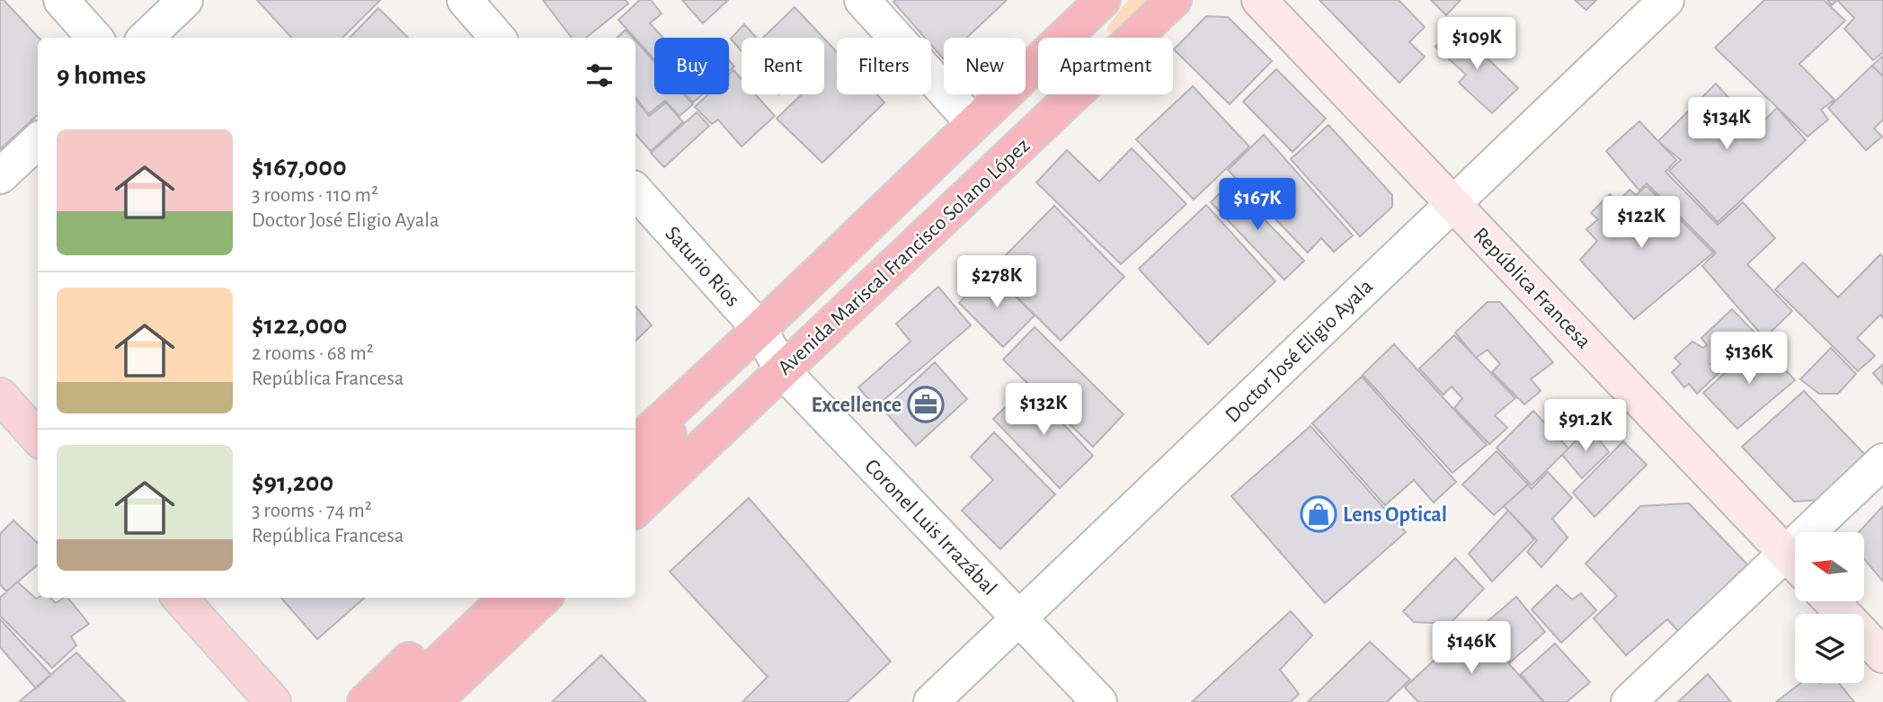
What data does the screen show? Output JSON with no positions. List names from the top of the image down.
{
  "streets": {
    "highway": ["Avenida Mariscal Francisco Solano López"],
    "street": [
      "Saturio Ríos",
      "República Francesa",
      "Doctor José Eligio Ayala",
      "Coronel Luis Irrazábal"
    ]
  },
  "crossings": [
    ["Avenida Mariscal Francisco Solano López", "Saturio Ríos"],
    ["Avenida Mariscal Francisco Solano López", "Coronel Luis Irrazábal"],
    ["Saturio Ríos", "Coronel Luis Irrazábal"],
    ["República Francesa", "Doctor José Eligio Ayala"],
    ["Doctor José Eligio Ayala", "Coronel Luis Irrazábal"]
  ],
  "places": {
    "office": ["Excellence"],
    "shop": ["Lens Optical"]
  },
  "north": "left",
  "page": {
    "price": [
      "$109K",
      "$134K",
      "$167K",
      "$122K",
      "$278K",
      "$136K",
      "$132K",
      "$91.2K",
      "$146K"
    ],
    "chip": [
      "Buy",
      "Rent",
      "Filters",
      "New",
      "Apartment"
    ],
    "heading": "9 homes",
    "list": [
      {
        "name": "$167,000",
        "note": "3 rooms · 110 m² · Doctor José Eligio Ayala"
      },
      {
        "name": "$122,000",
        "note": "2 rooms · 68 m² · República Francesa"
      },
      {
        "name": "$91,200",
        "note": "3 rooms · 74 m² · República Francesa"
      }
    ]
  }
}
